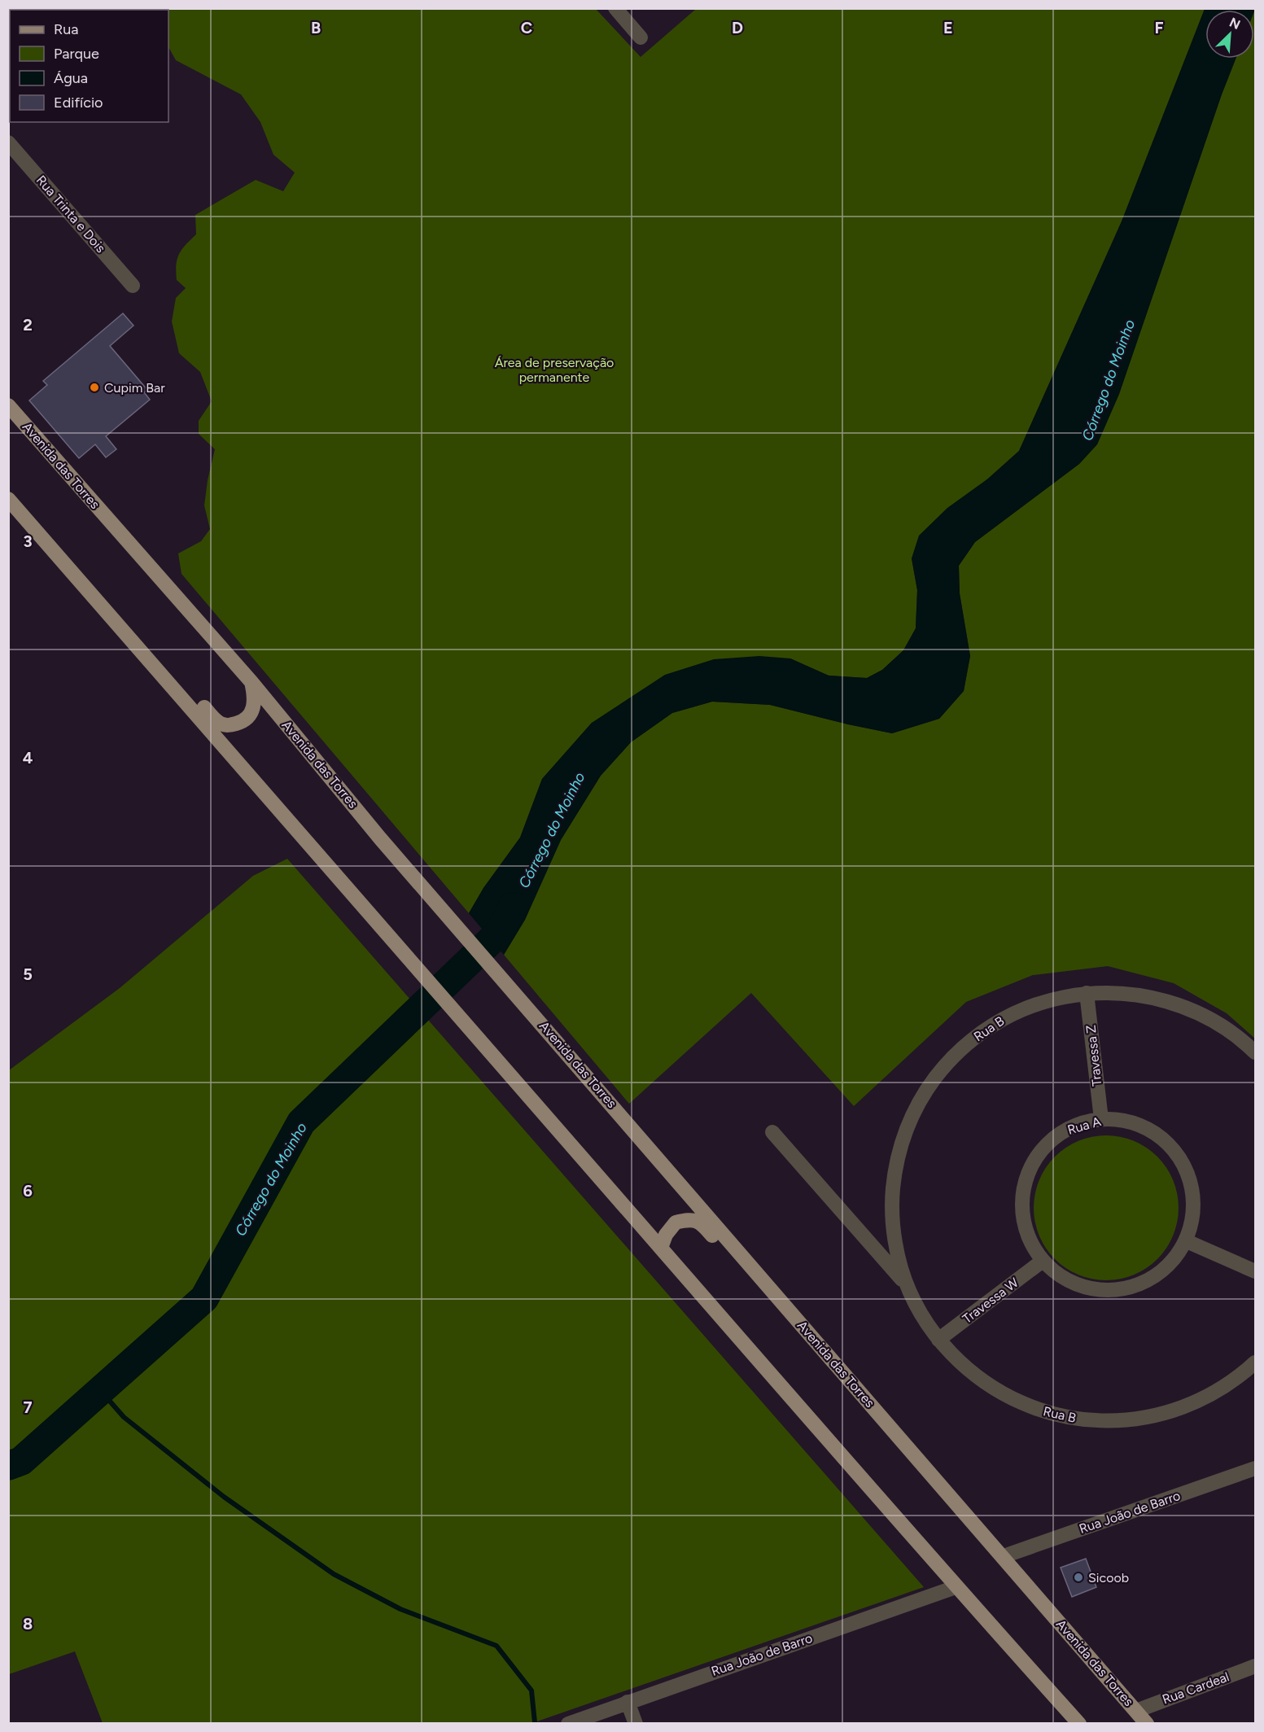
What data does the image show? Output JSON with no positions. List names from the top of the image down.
{
  "streets": {
    "main road": ["Avenida das Torres"],
    "street": [
      "Rua Trinta e Dois",
      "Rua B",
      "Travessa Z",
      "Rua A",
      "Travessa W",
      "Rua João de Barro",
      "Rua Cardeal"
    ]
  },
  "crossings": [
    ["Avenida das Torres", "Rua João de Barro"],
    ["Avenida das Torres", "Rua Cardeal"],
    ["Rua B", "Travessa Z"],
    ["Rua B", "Travessa W"],
    ["Travessa Z", "Rua A"],
    ["Travessa Z", "Travessa W"],
    ["Rua A", "Travessa W"]
  ],
  "water": ["Córrego do Moinho"],
  "parks": ["Área de preservação permanente"],
  "places": ["Cupim Bar", "Sicoob"],
  "legend": [
    "Rua",
    "Parque",
    "Água",
    "Edifício"
  ],
  "north": "top right",
  "grid": {
    "columns": [
      "B",
      "C",
      "D",
      "E",
      "F"
    ],
    "rows": [
      "2",
      "3",
      "4",
      "5",
      "6",
      "7",
      "8"
    ]
  }
}
